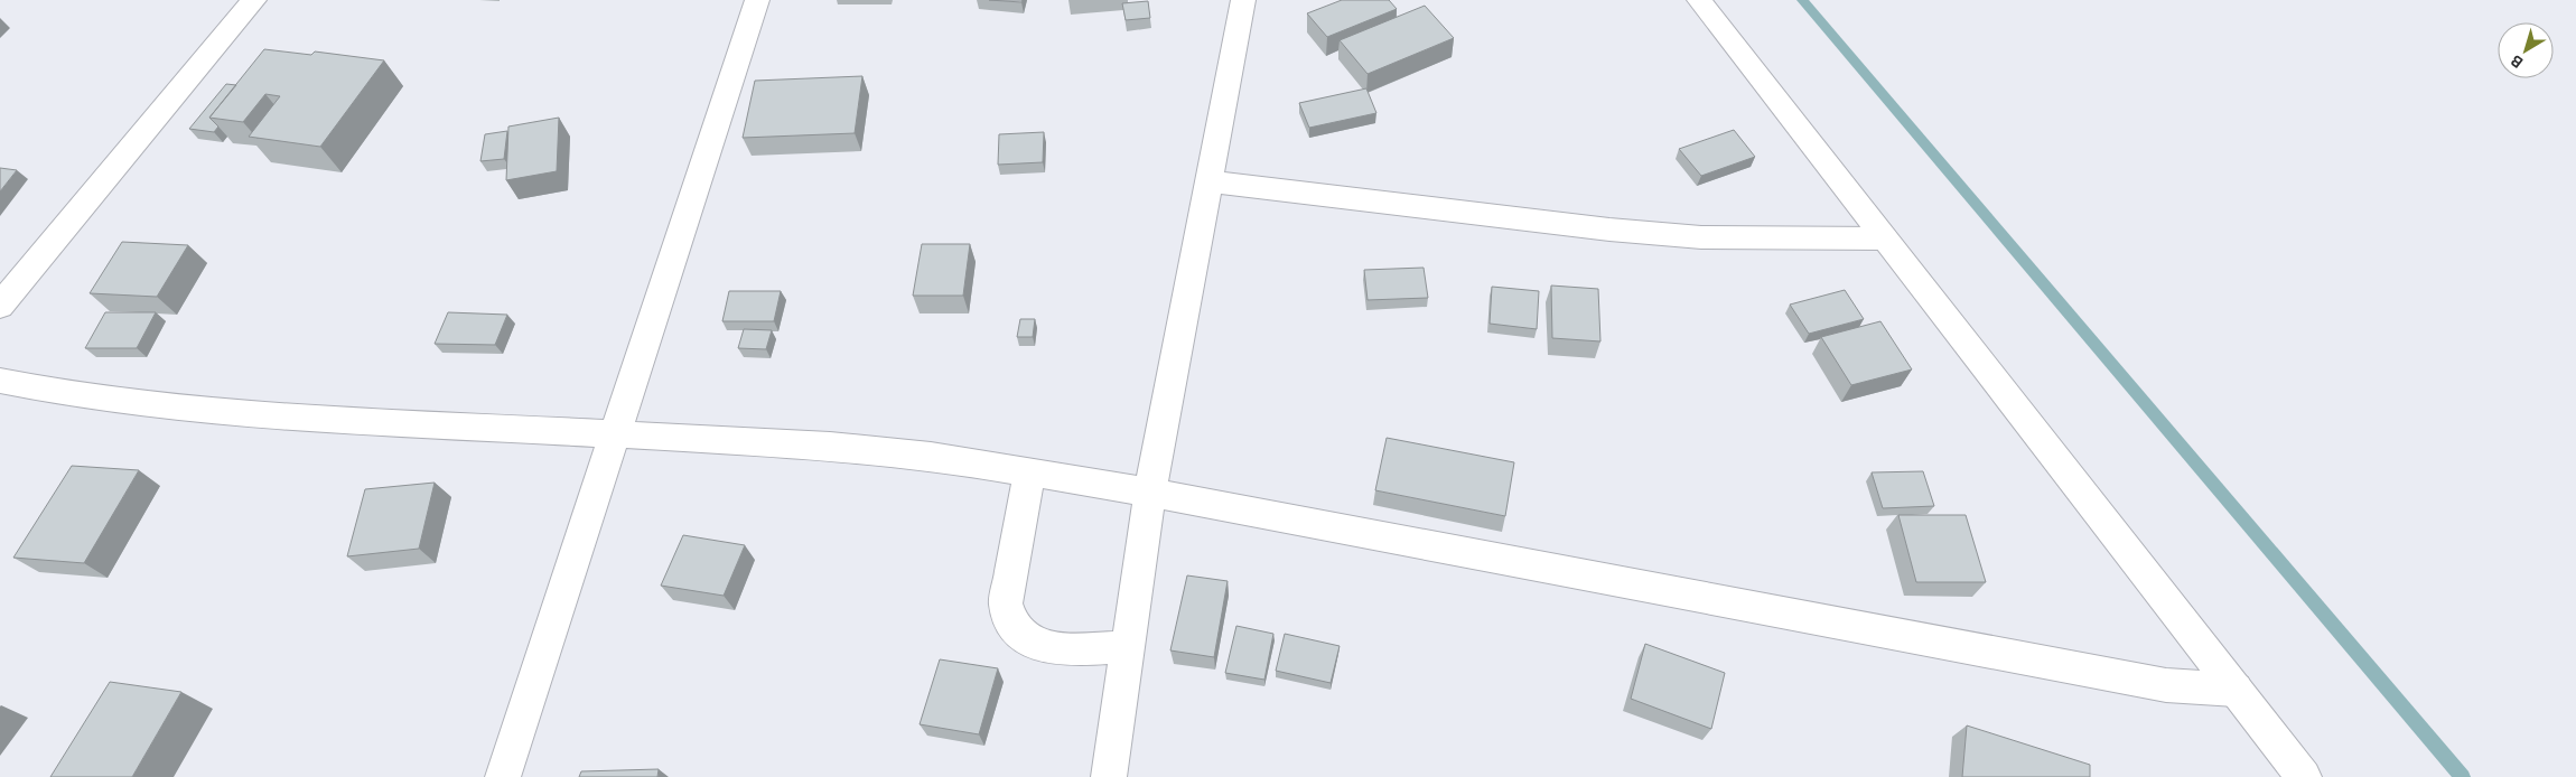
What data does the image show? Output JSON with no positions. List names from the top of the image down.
{
  "north": "bottom left"
}
